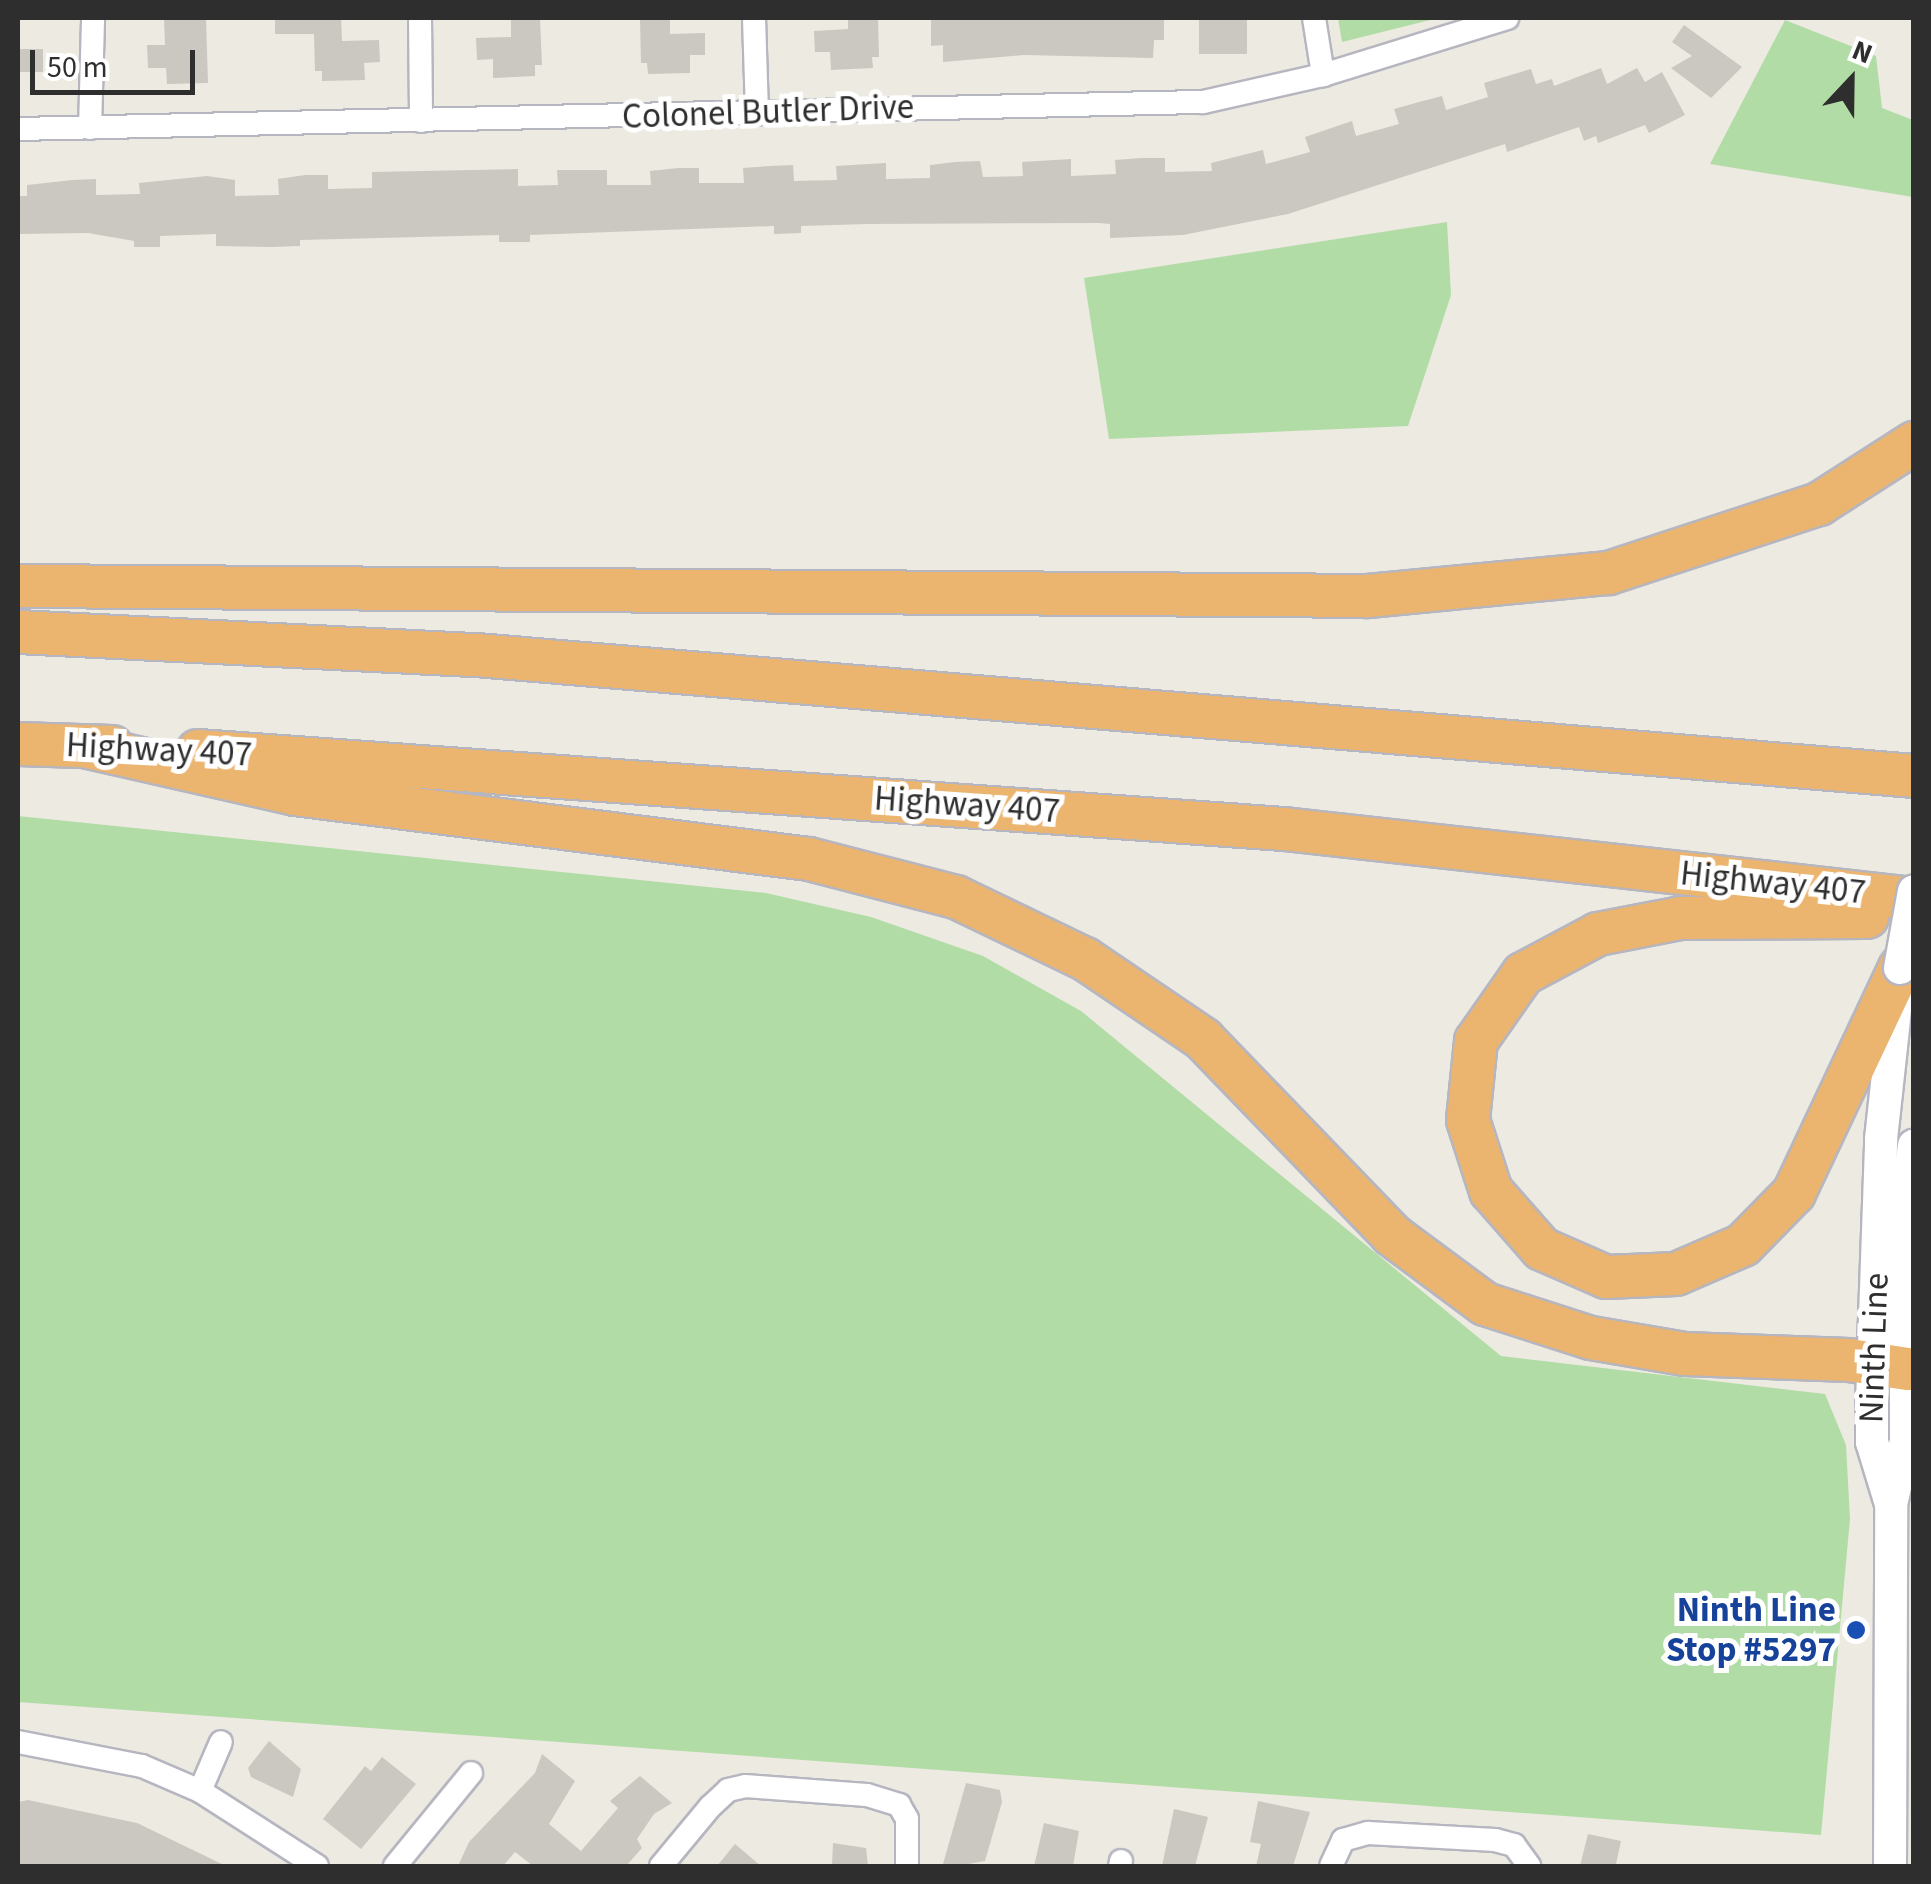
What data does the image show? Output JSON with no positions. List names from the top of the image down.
{
  "streets": {
    "highway": ["Highway 407"],
    "main road": ["Ninth Line"],
    "street": ["Colonel Butler Drive"]
  },
  "places": ["Ninth Line Stop #5297"],
  "scale_bar": "50 m",
  "north": "top"
}
